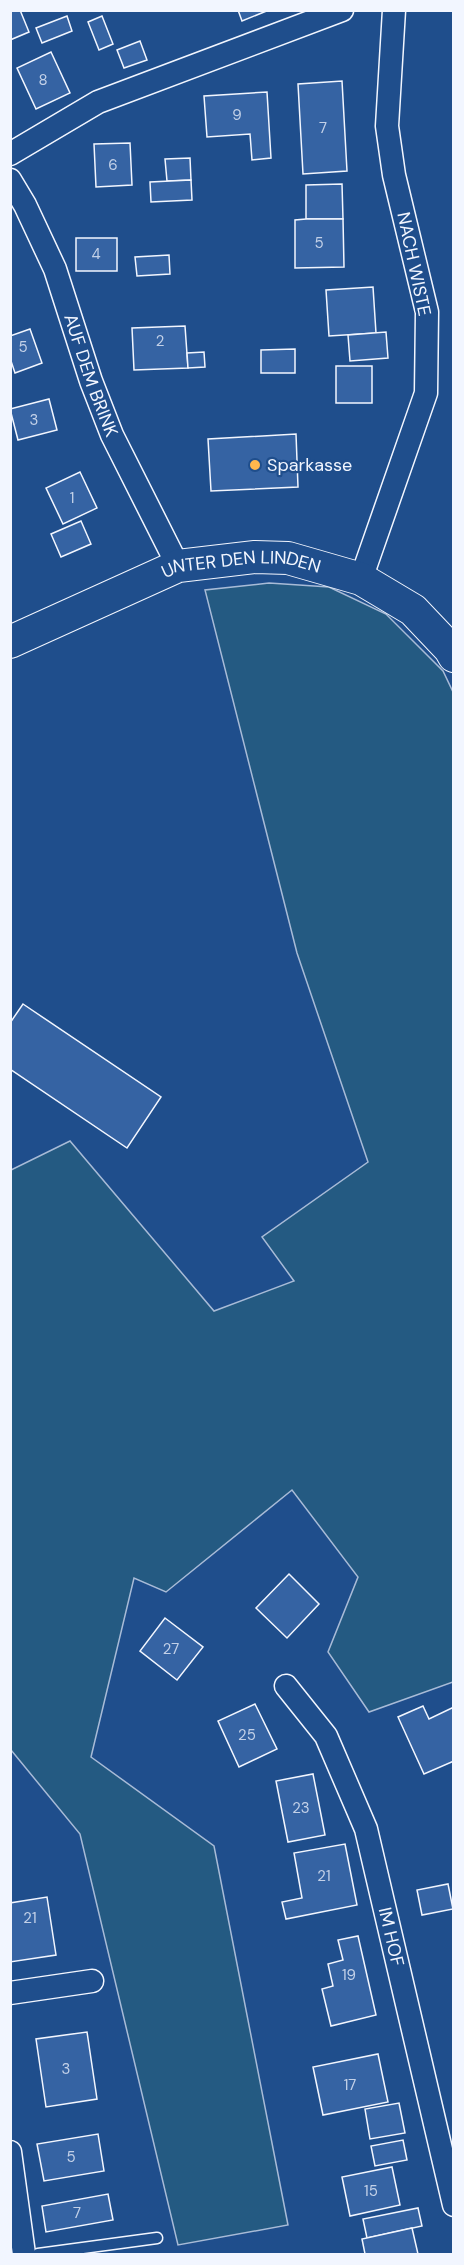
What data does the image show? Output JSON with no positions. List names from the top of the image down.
{
  "streets": {
    "street": [
      "NACH WISTE",
      "AUF DEM BRINK",
      "UNTER DEN LINDEN",
      "IM HOF"
    ]
  },
  "crossings": [
    ["NACH WISTE", "UNTER DEN LINDEN"],
    ["AUF DEM BRINK", "UNTER DEN LINDEN"]
  ],
  "places": ["Sparkasse"],
  "house_numbers": [
    "8",
    "9",
    "7",
    "6",
    "5",
    "4",
    "2",
    "5",
    "3",
    "1",
    "27",
    "25",
    "23",
    "21",
    "21",
    "19",
    "3",
    "17",
    "5",
    "15",
    "7"
  ]
}
